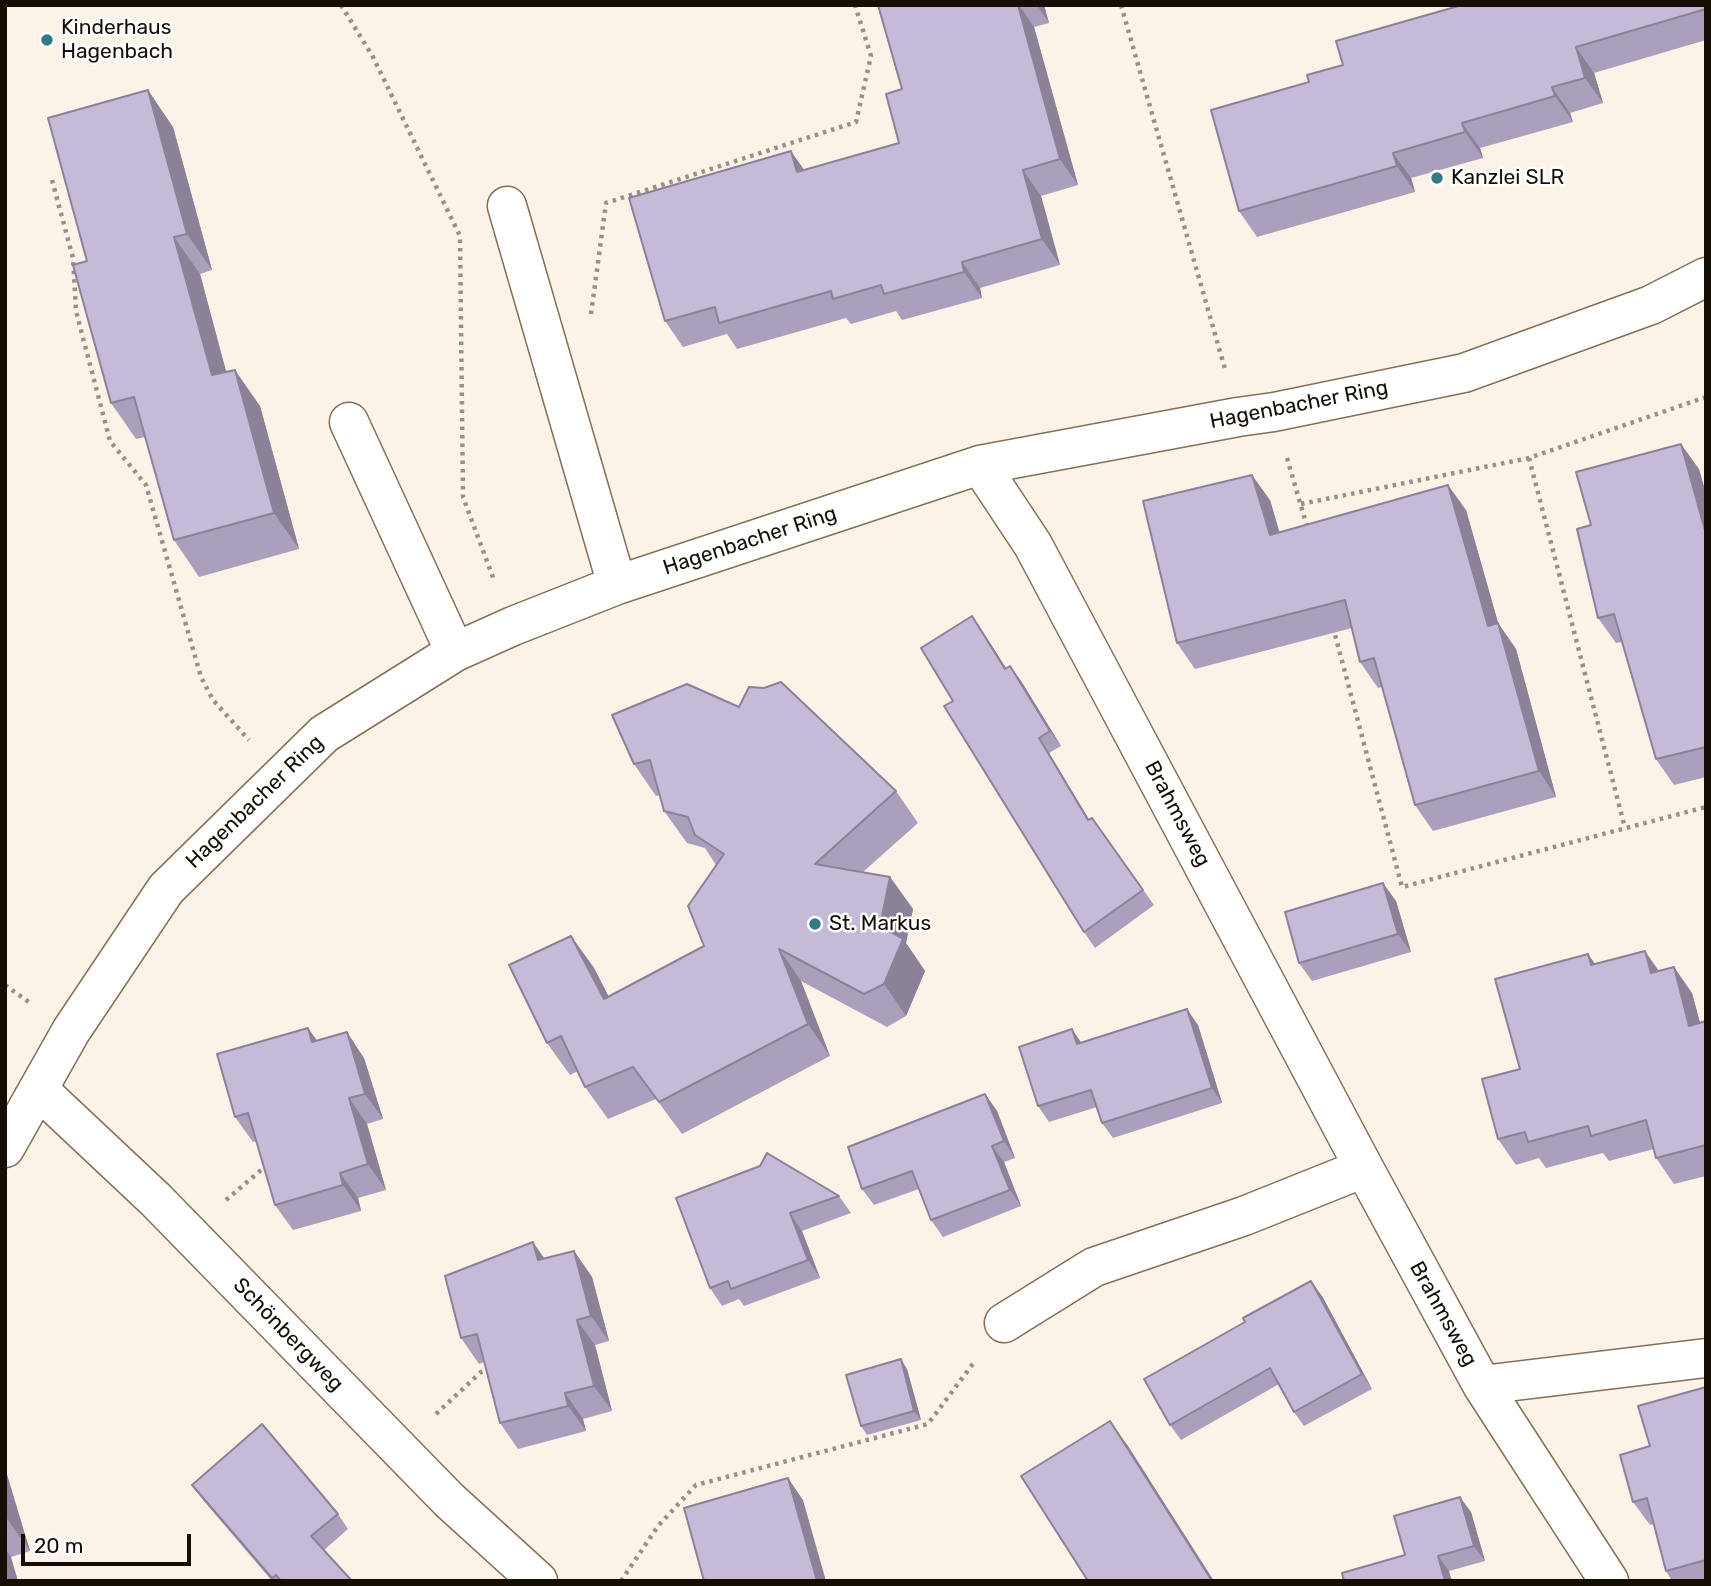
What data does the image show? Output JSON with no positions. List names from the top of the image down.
{
  "streets": {
    "street": ["Hagenbacher Ring", "Brahmsweg", "Schönbergweg"]
  },
  "crossings": [
    ["Hagenbacher Ring", "Brahmsweg"],
    ["Hagenbacher Ring", "Schönbergweg"]
  ],
  "places": ["Kinderhaus Hagenbach", "Kanzlei SLR", "St. Markus"],
  "scale_bar": "20 m"
}
